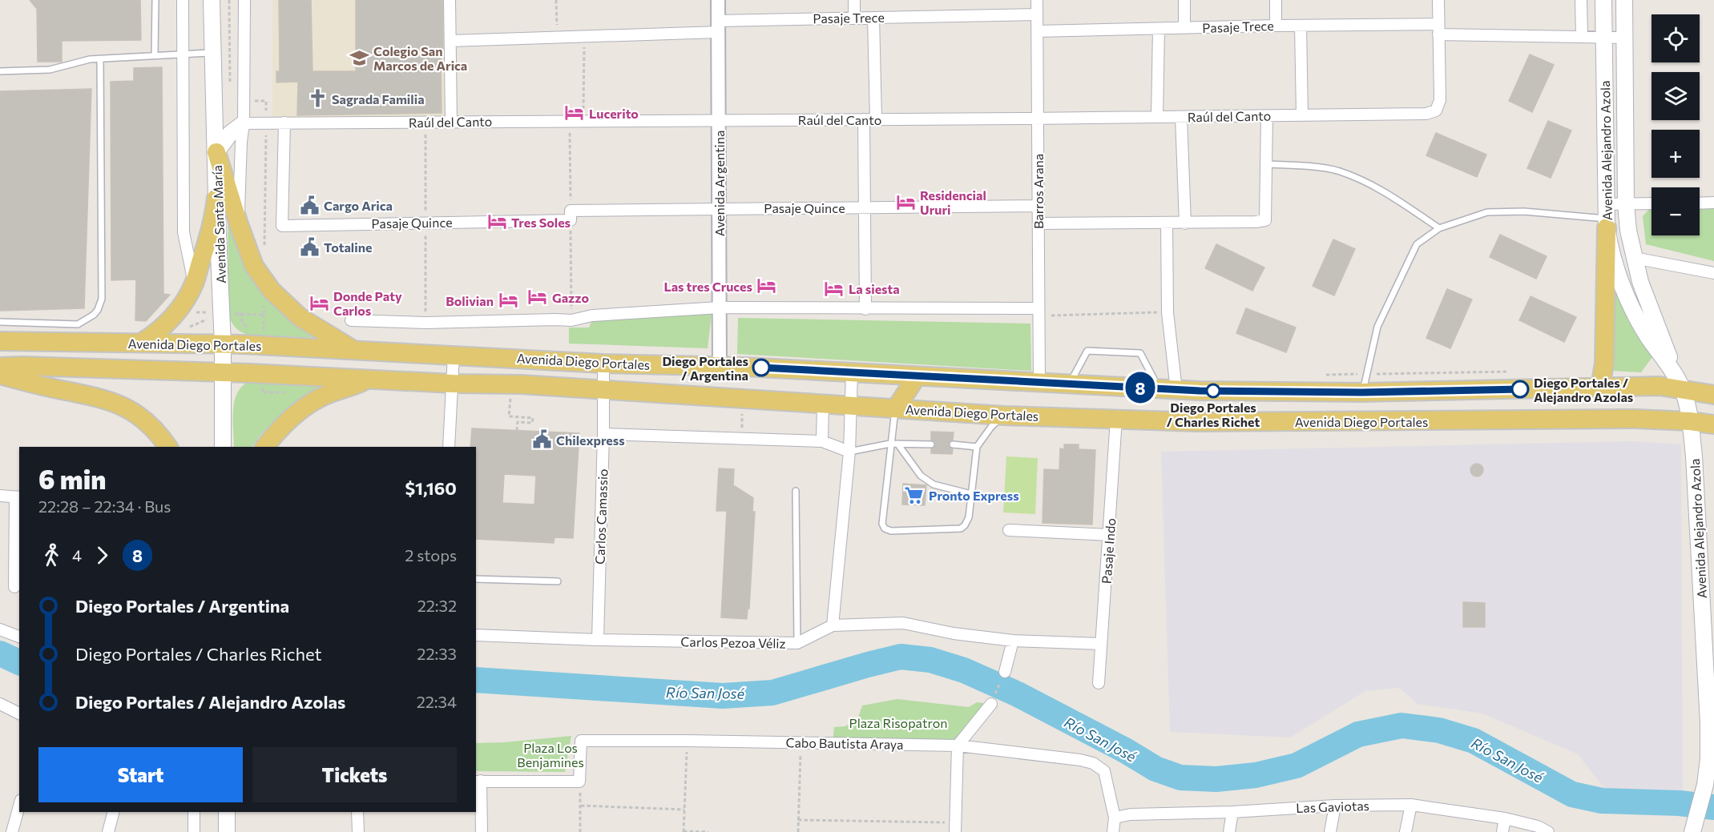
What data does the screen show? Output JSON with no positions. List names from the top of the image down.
{
  "streets": {
    "main road": ["Avenida Alejandro Azola", "Avenida Santa María", "Avenida Diego Portales"],
    "street": [
      "Pasaje Trece",
      "Raúl del Canto",
      "Avenida Argentina",
      "Barros Arana",
      "Pasaje Quince",
      "Carlos Camassio",
      "Pasaje Indo",
      "Carlos Pezoa Véliz",
      "Cabo Bautista Araya",
      "Las Gaviotas"
    ]
  },
  "crossings": [
    ["Pasaje Trece", "Raúl del Canto"],
    ["Pasaje Trece", "Avenida Alejandro Azola"],
    ["Pasaje Trece", "Avenida Argentina"],
    ["Pasaje Trece", "Barros Arana"],
    ["Raúl del Canto", "Avenida Argentina"],
    ["Raúl del Canto", "Barros Arana"],
    ["Raúl del Canto", "Pasaje Quince"],
    ["Raúl del Canto", "Avenida Santa María"],
    ["Avenida Alejandro Azola", "Avenida Diego Portales"],
    ["Avenida Argentina", "Pasaje Quince"],
    ["Avenida Argentina", "Avenida Diego Portales"],
    ["Barros Arana", "Pasaje Quince"],
    ["Barros Arana", "Avenida Diego Portales"],
    ["Avenida Santa María", "Avenida Diego Portales"],
    ["Avenida Diego Portales", "Carlos Camassio"],
    ["Avenida Diego Portales", "Pasaje Indo"],
    ["Carlos Camassio", "Carlos Pezoa Véliz"],
    ["Pasaje Indo", "Carlos Pezoa Véliz"],
    ["Cabo Bautista Araya", "Las Gaviotas"]
  ],
  "water": ["Río San José"],
  "parks": ["Plaza Risopatron", "Plaza Los Benjamines"],
  "places": {
    "school or university": ["Colegio San Marcos de Arica"],
    "church": ["Sagrada Familia"],
    "hotel": [
      "Lucerito",
      "Residencial Ururi",
      "Tres Soles",
      "Las tres Cruces",
      "La siesta",
      "Gazzo",
      "Bolivian",
      "Donde Paty Carlos"
    ],
    "public building": ["Cargo Arica", "Totaline", "Chilexpress"],
    "other": ["Diego Portales / Argentina", "Diego Portales / Alejandro Azolas", "Diego Portales / Charles Richet"],
    "supermarket": ["Pronto Express"]
  },
  "lines": ["bus line 8"],
  "page": {
    "on_map": "8",
    "map_buttons": ["+", "−"],
    "heading": ["6 min", "22:28 – 22:34 · Bus", "$1,160"],
    "legs": ["4", "8", "2 stops"],
    "list": [
      {
        "name": "Diego Portales / Argentina",
        "value": "22:32"
      },
      {
        "name": "Diego Portales / Charles Richet",
        "value": "22:33"
      },
      {
        "name": "Diego Portales / Alejandro Azolas",
        "value": "22:34"
      }
    ],
    "buttons": ["Start", "Tickets"]
  }
}
